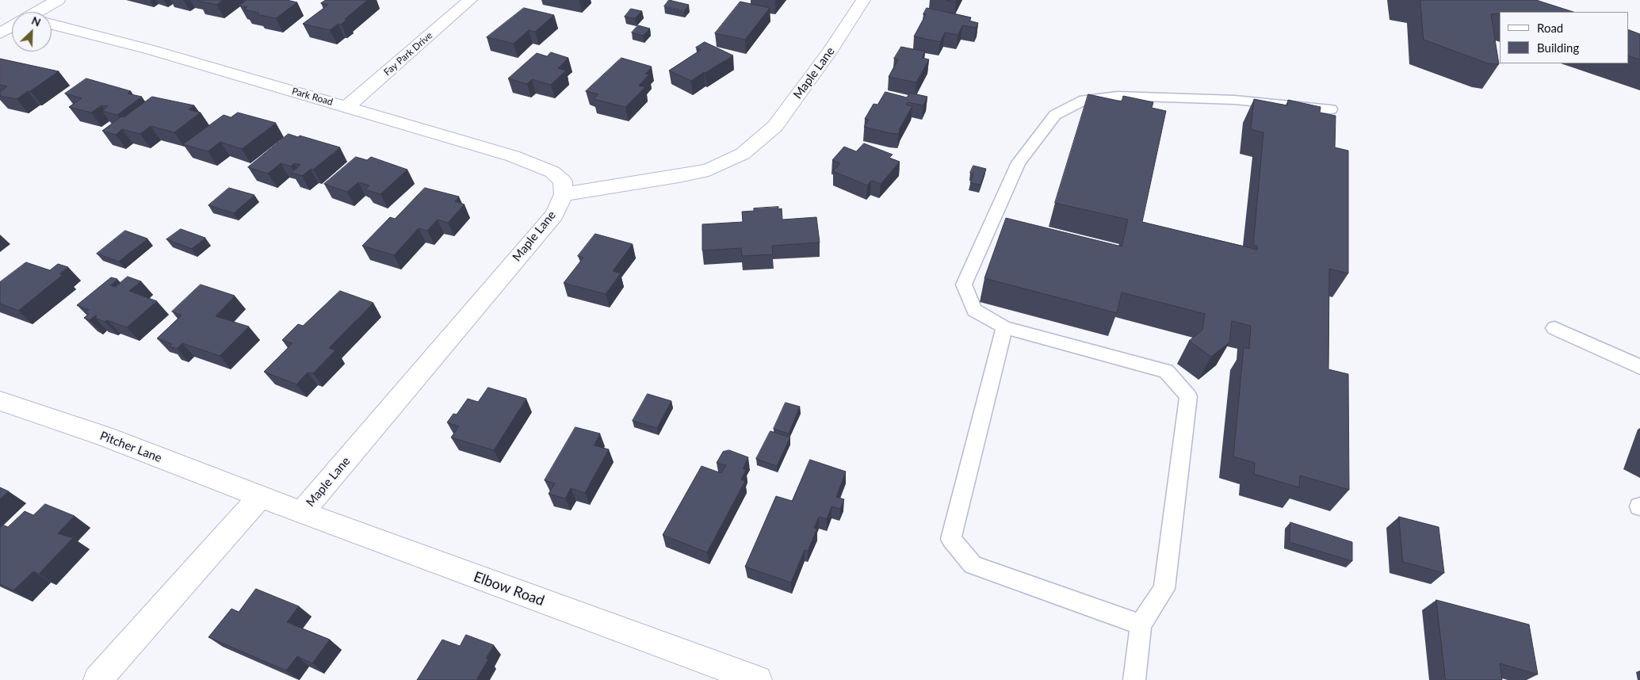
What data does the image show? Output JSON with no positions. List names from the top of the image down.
{
  "streets": {
    "street": [
      "Fay Park Drive",
      "Maple Lane",
      "Park Road",
      "Pitcher Lane",
      "Elbow Road"
    ]
  },
  "crossings": [
    ["Fay Park Drive", "Park Road"],
    ["Maple Lane", "Park Road"],
    ["Maple Lane", "Elbow Road"],
    ["Pitcher Lane", "Elbow Road"]
  ],
  "legend": ["Road", "Building"],
  "north": "top right"
}
